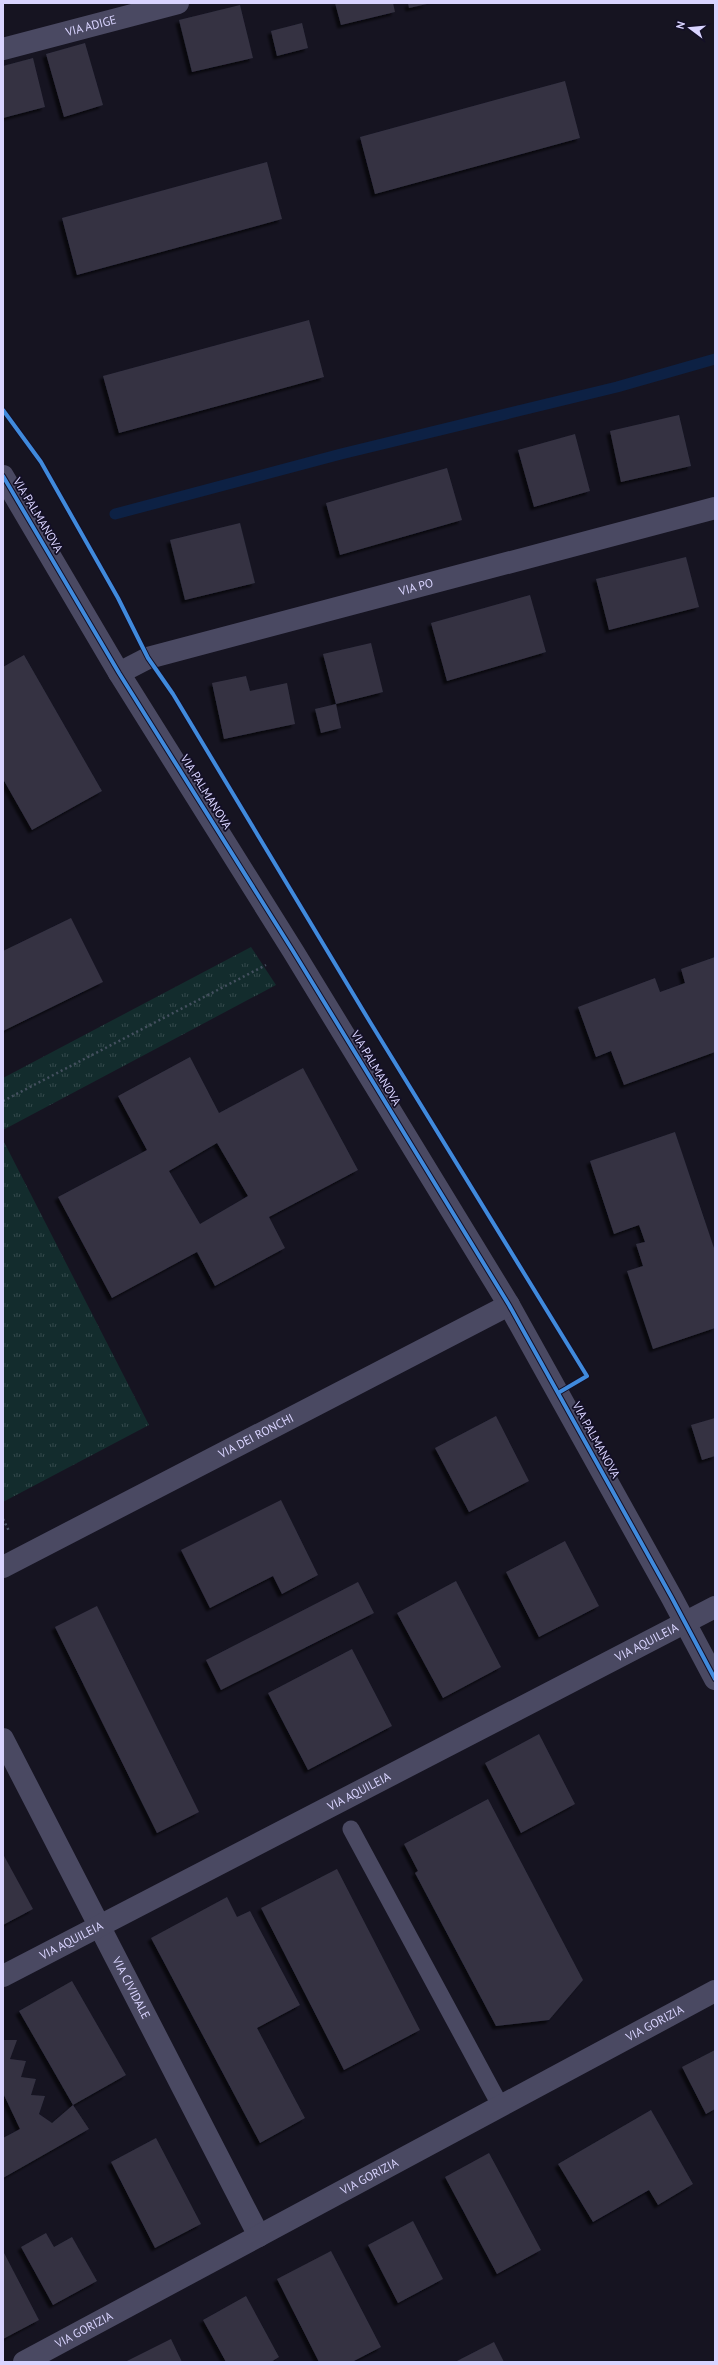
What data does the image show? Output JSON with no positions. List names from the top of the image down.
{
  "streets": {
    "street": [
      "VIA ADIGE",
      "VIA PALMANOVA",
      "VIA PO",
      "VIA DEI RONCHI",
      "VIA AQUILEIA",
      "VIA CIVIDALE",
      "VIA GORIZIA"
    ]
  },
  "crossings": [
    ["VIA PALMANOVA", "VIA PO"],
    ["VIA PALMANOVA", "VIA DEI RONCHI"],
    ["VIA PALMANOVA", "VIA AQUILEIA"],
    ["VIA AQUILEIA", "VIA CIVIDALE"],
    ["VIA CIVIDALE", "VIA GORIZIA"]
  ],
  "north": "left"
}
